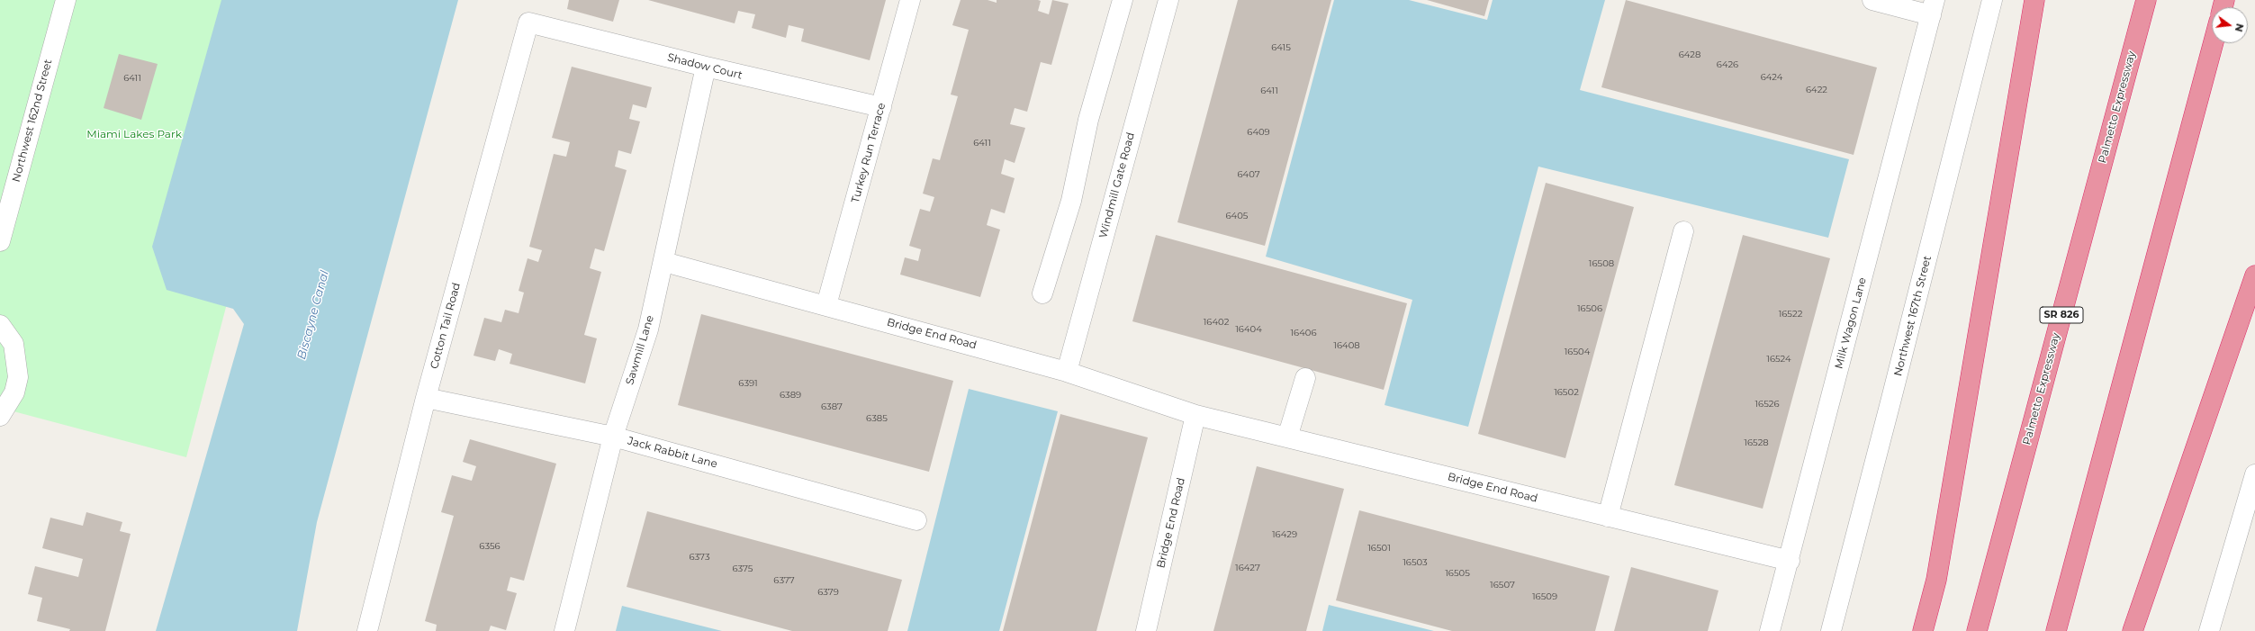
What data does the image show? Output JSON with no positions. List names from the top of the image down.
{
  "streets": {
    "highway": ["Palmetto Expressway", "SR 826"],
    "street": [
      "Shadow Court",
      "Northwest 162nd Street",
      "Turkey Run Terrace",
      "Windmill Gate Road",
      "Northwest 167th Street",
      "Milk Wagon Lane",
      "Cotton Tail Road",
      "Bridge End Road",
      "Sawmill Lane",
      "Jack Rabbit Lane"
    ]
  },
  "crossings": [
    ["Shadow Court", "Turkey Run Terrace"],
    ["Shadow Court", "Cotton Tail Road"],
    ["Shadow Court", "Sawmill Lane"],
    ["Turkey Run Terrace", "Bridge End Road"],
    ["Windmill Gate Road", "Bridge End Road"],
    ["Milk Wagon Lane", "Bridge End Road"],
    ["Cotton Tail Road", "Jack Rabbit Lane"],
    ["Bridge End Road", "Sawmill Lane"],
    ["Sawmill Lane", "Jack Rabbit Lane"]
  ],
  "water": ["Biscayne Canal"],
  "parks": ["Miami Lakes Park"],
  "house_numbers": [
    "6415",
    "6428",
    "6426",
    "6424",
    "6411",
    "6422",
    "6411",
    "6409",
    "6411",
    "6407",
    "6405",
    "16508",
    "16506",
    "16522",
    "16402",
    "16404",
    "16406",
    "16408",
    "16504",
    "16524",
    "6391",
    "16502",
    "6389",
    "16526",
    "6387",
    "6385",
    "16528",
    "16429",
    "6356",
    "16501",
    "6373",
    "16503",
    "16427",
    "6375",
    "16505",
    "6377",
    "16507",
    "6379",
    "16509"
  ],
  "north": "right"
}
